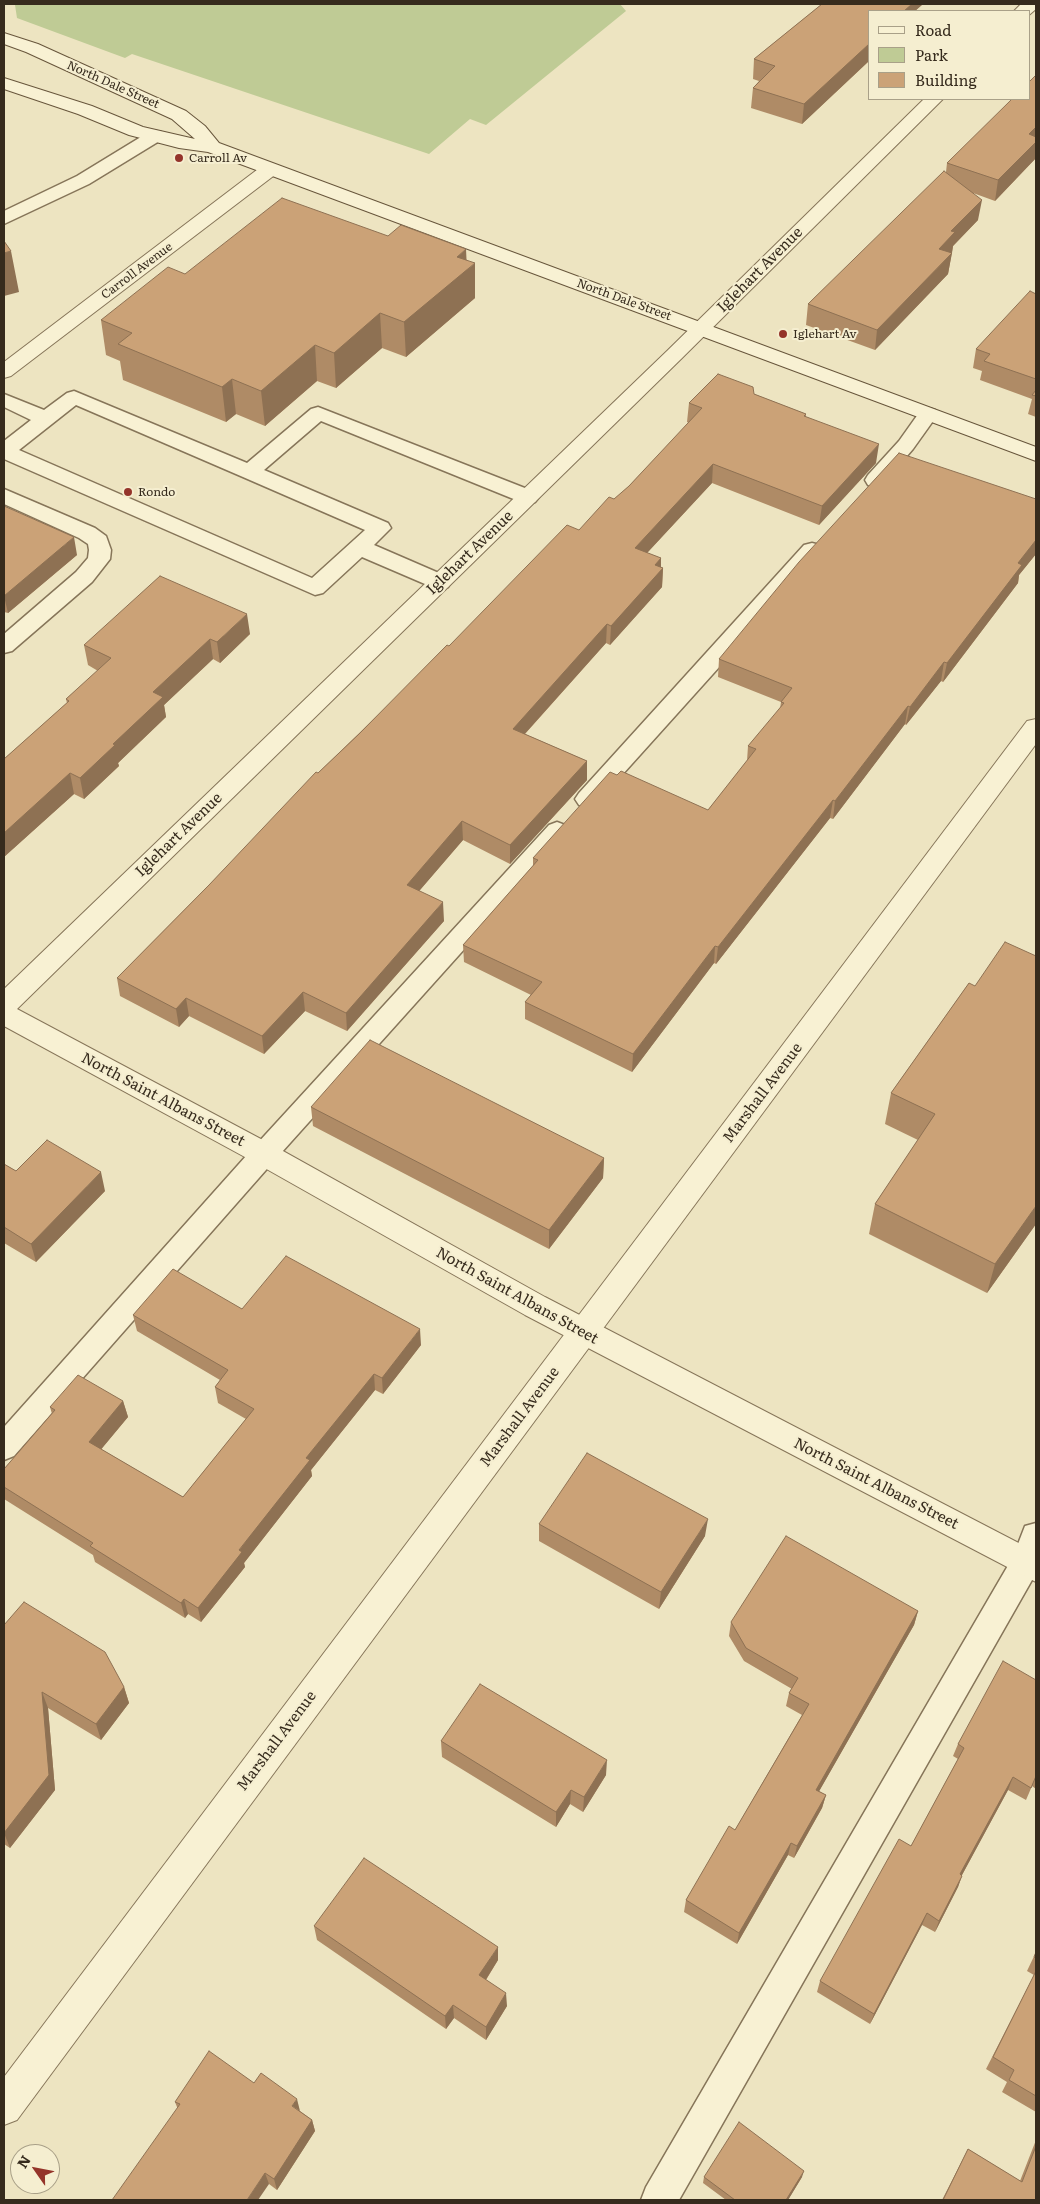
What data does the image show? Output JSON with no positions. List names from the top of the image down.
{
  "streets": {
    "street": [
      "North Dale Street",
      "Iglehart Avenue",
      "Carroll Avenue",
      "Marshall Avenue",
      "North Saint Albans Street"
    ]
  },
  "crossings": [
    ["North Dale Street", "Iglehart Avenue"],
    ["North Dale Street", "Carroll Avenue"],
    ["Marshall Avenue", "North Saint Albans Street"]
  ],
  "places": ["Carroll Av", "Iglehart Av", "Rondo"],
  "legend": ["Road", "Park", "Building"],
  "north": "top left"
}
